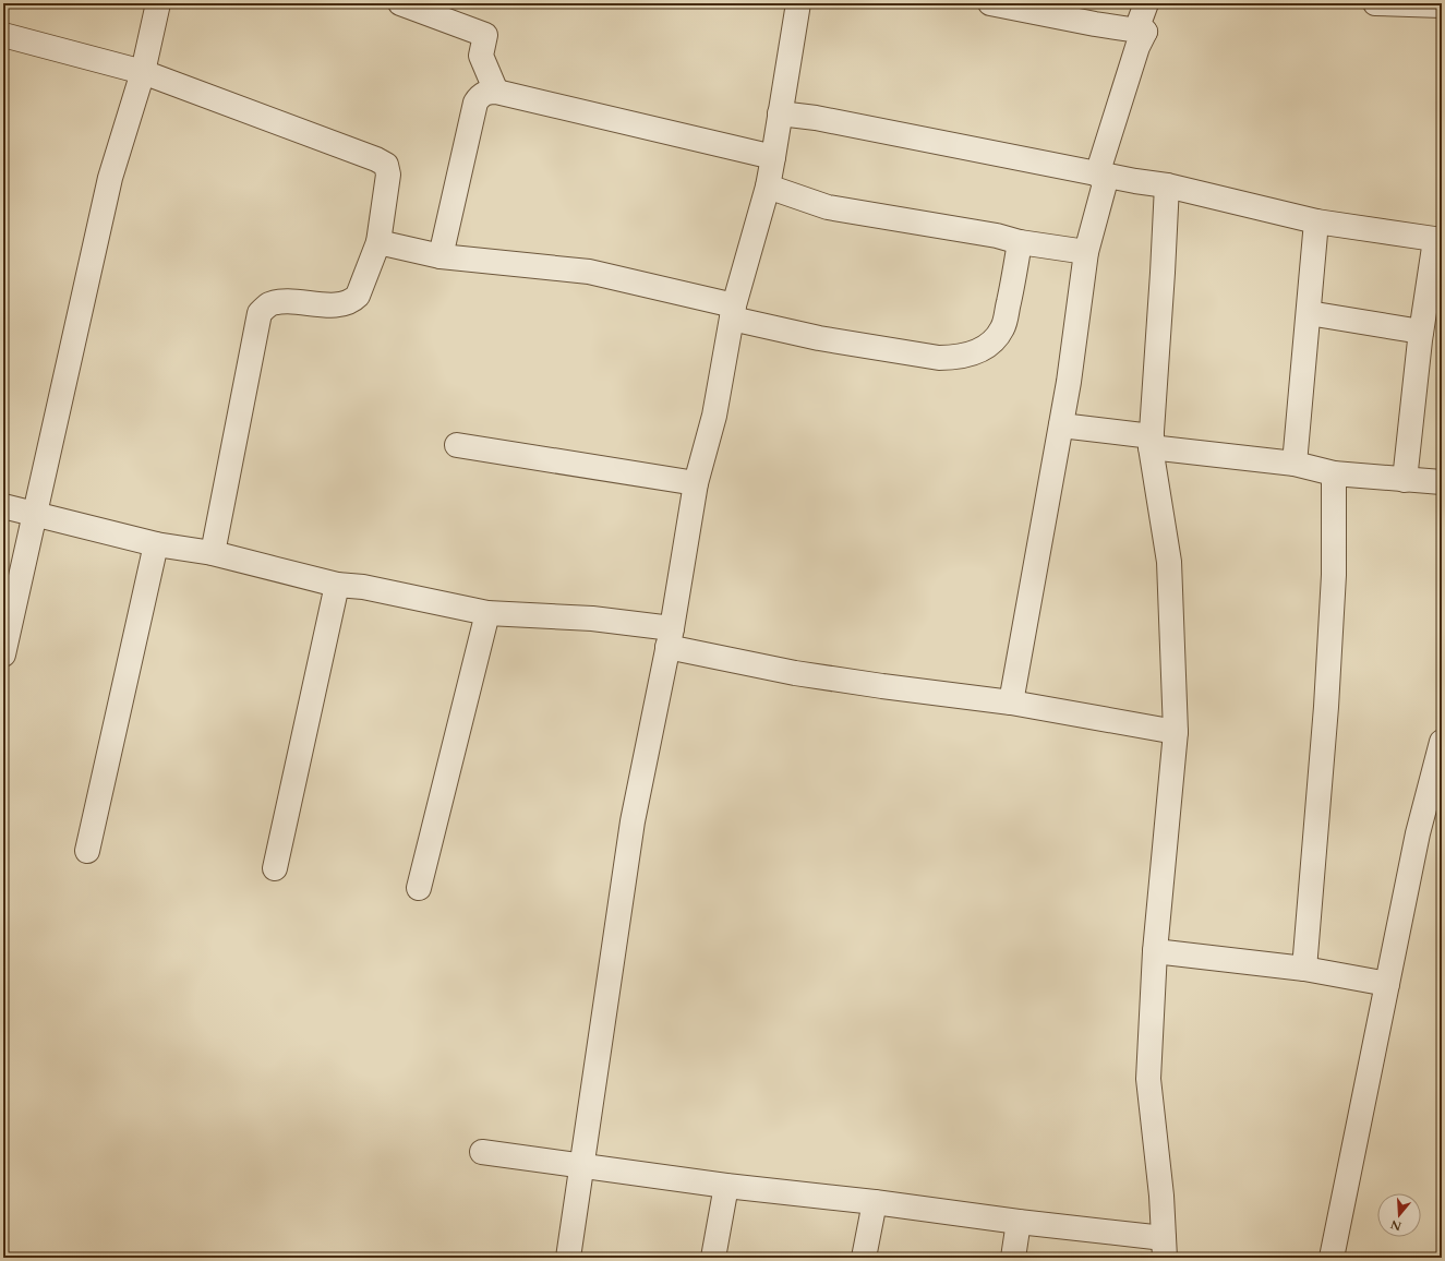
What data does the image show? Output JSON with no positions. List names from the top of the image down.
{
  "north": "bottom"
}
